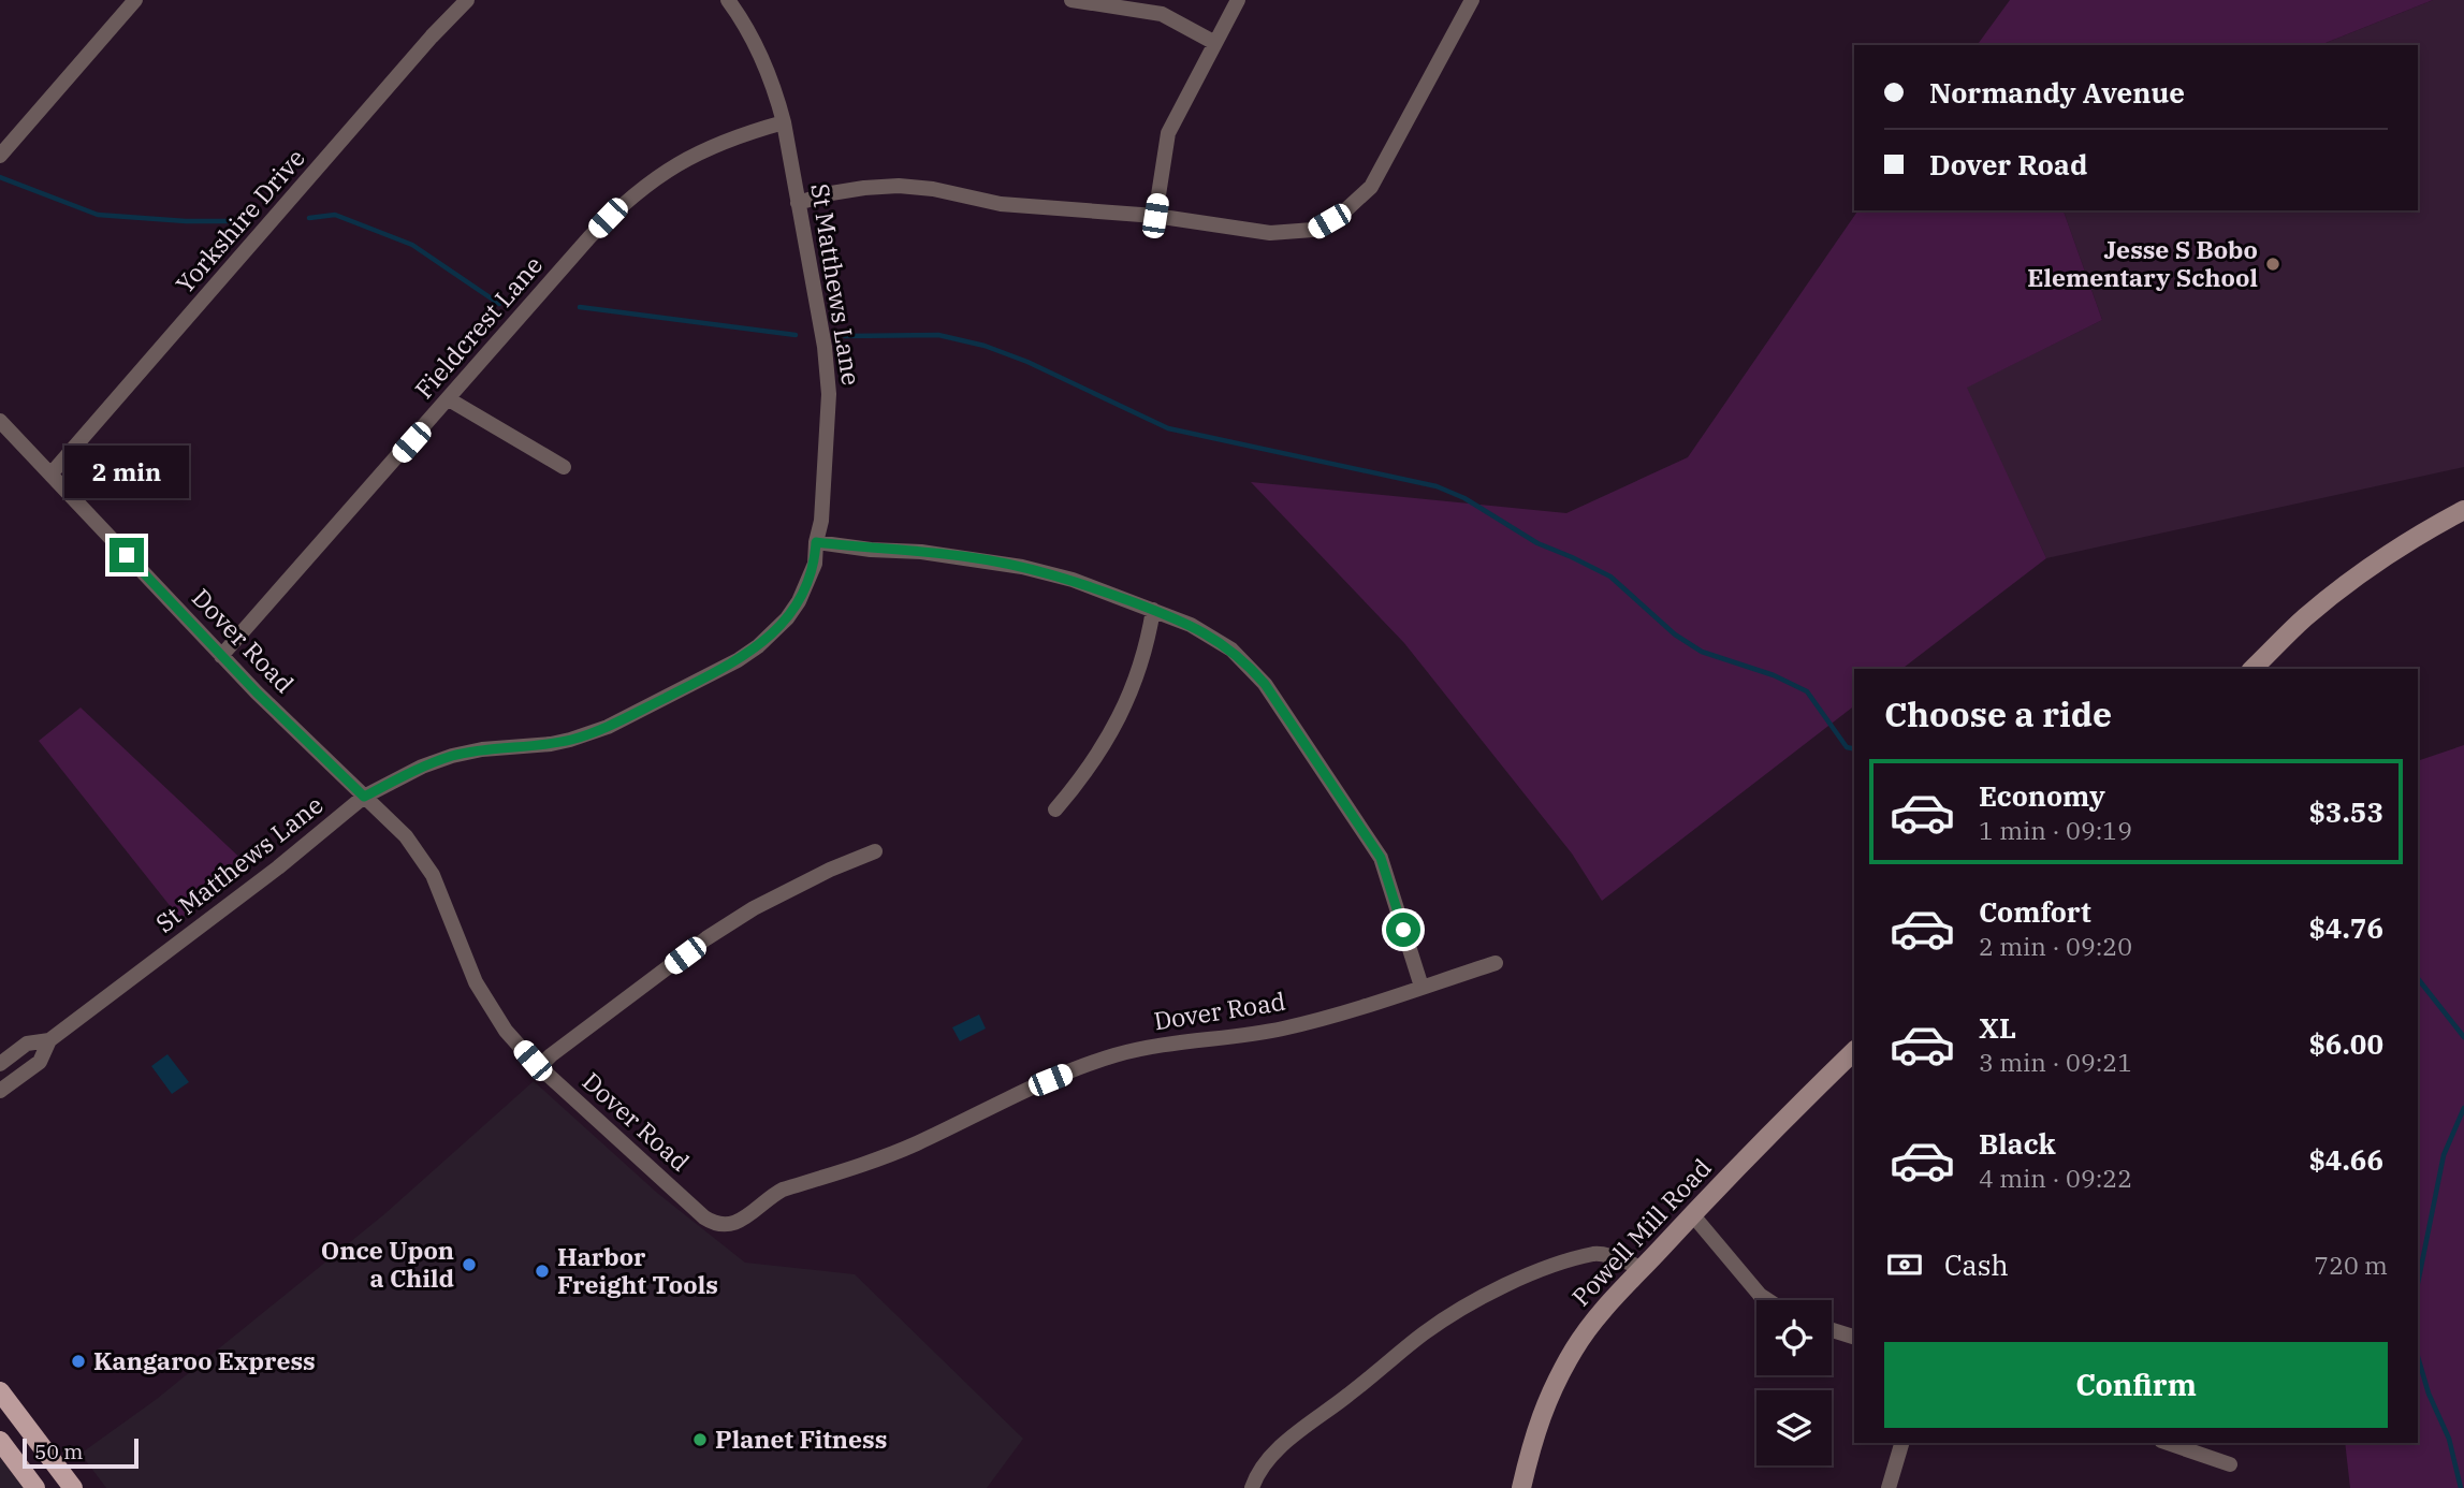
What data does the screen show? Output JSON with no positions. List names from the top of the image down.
{
  "streets": {
    "street": [
      "Yorkshire Drive",
      "St Matthews Lane",
      "Fieldcrest Lane",
      "Dover Road",
      "Powell Mill Road"
    ]
  },
  "crossings": [
    ["Yorkshire Drive", "Dover Road"],
    ["St Matthews Lane", "Fieldcrest Lane"],
    ["St Matthews Lane", "Dover Road"],
    ["Fieldcrest Lane", "Dover Road"]
  ],
  "places": [
    "Jesse S Bobo Elementary School",
    "Once Upon a Child",
    "Harbor Freight Tools",
    "Kangaroo Express",
    "Planet Fitness"
  ],
  "scale_bar": "50 m",
  "page": {
    "banner": ["Normandy Avenue", "Dover Road"],
    "bubble": "2 min",
    "heading": "Choose a ride",
    "list": [
      {
        "name": "Economy",
        "note": "1 min · 09:19",
        "value": "$3.53"
      },
      {
        "name": "Comfort",
        "note": "2 min · 09:20",
        "value": "$4.76"
      },
      {
        "name": "XL",
        "note": "3 min · 09:21",
        "value": "$6.00"
      },
      {
        "name": "Black",
        "note": "4 min · 09:22",
        "value": "$4.66"
      }
    ],
    "pay": ["Cash", "720 m"],
    "buttons": "Confirm",
    "scale": "50 m"
  }
}
